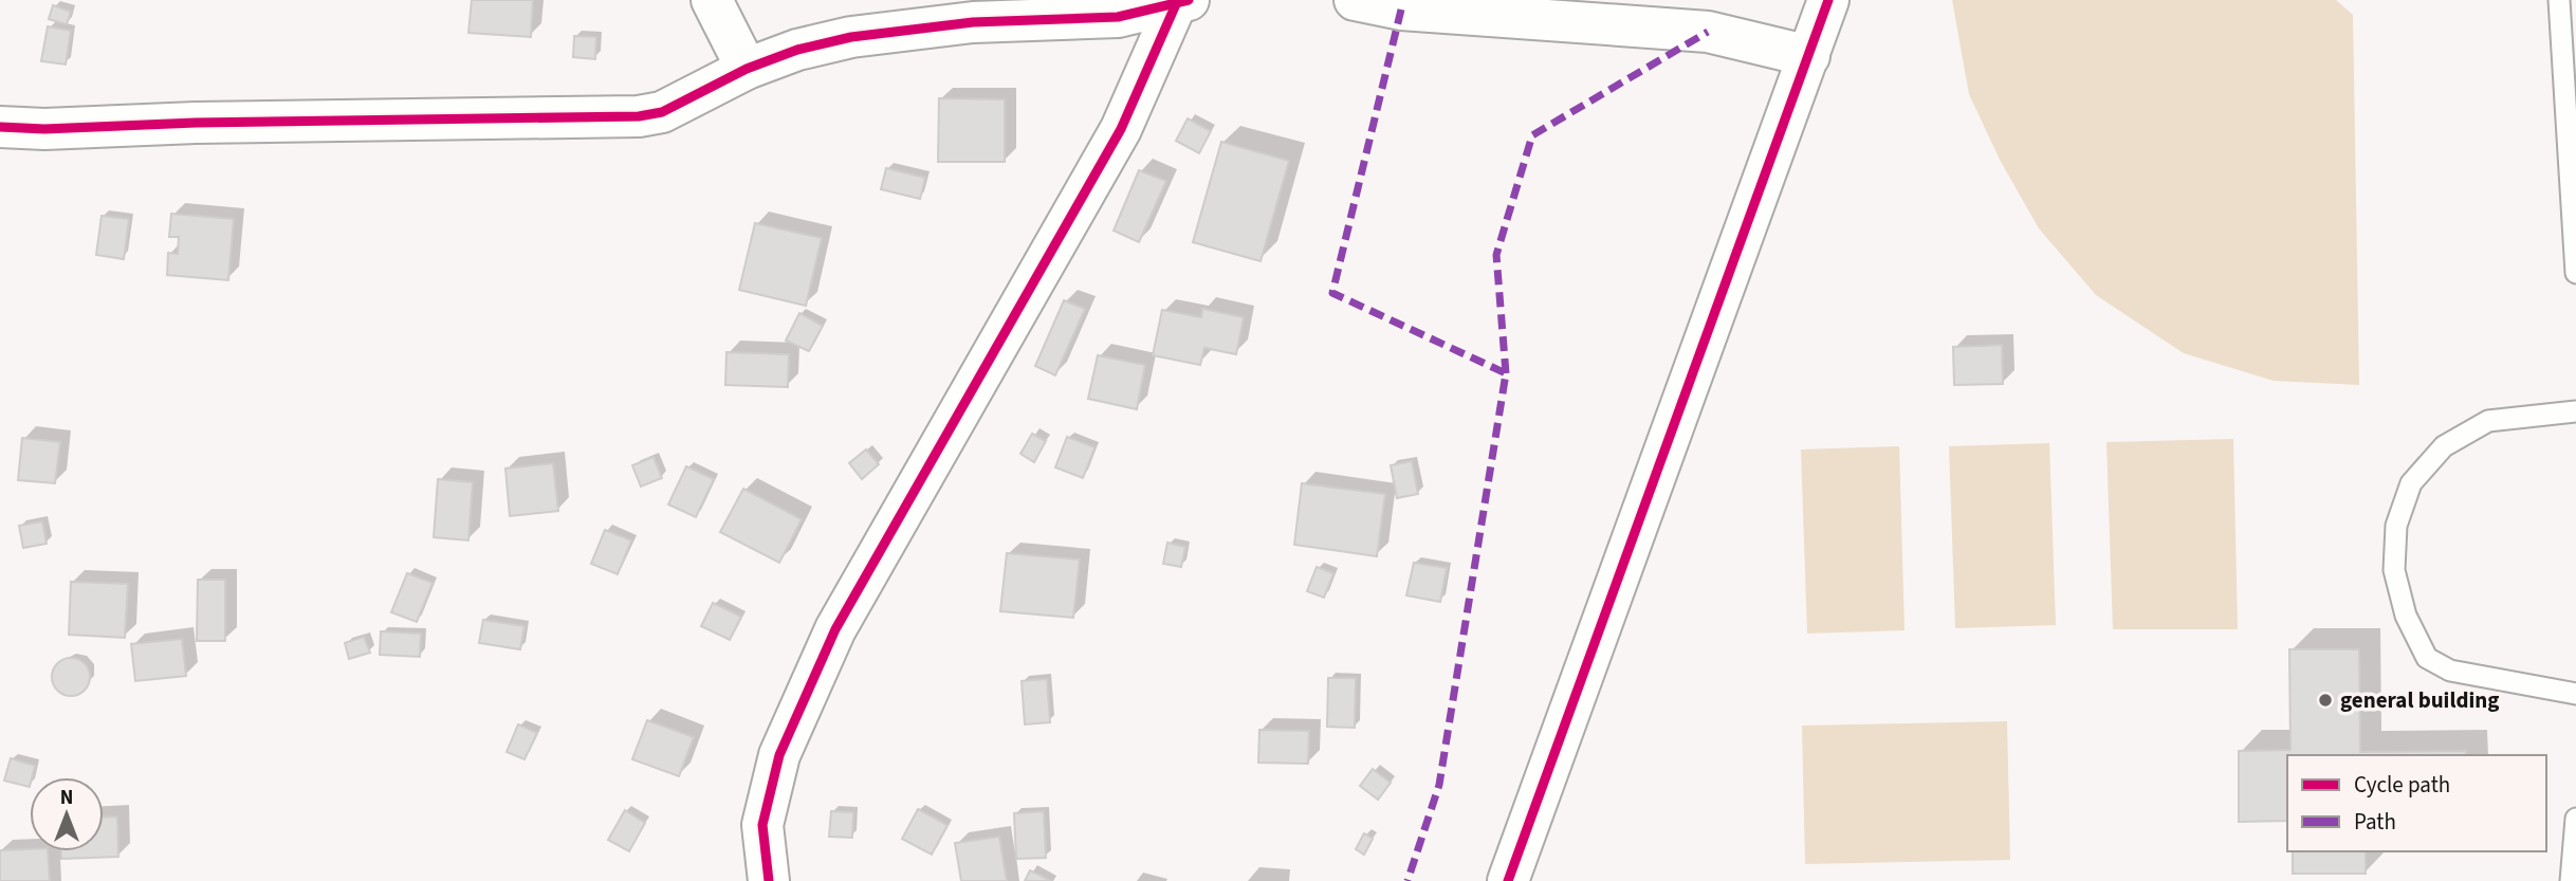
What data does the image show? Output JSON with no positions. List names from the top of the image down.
{
  "places": ["general building"],
  "legend": ["Cycle path", "Path"],
  "north": "top"
}
